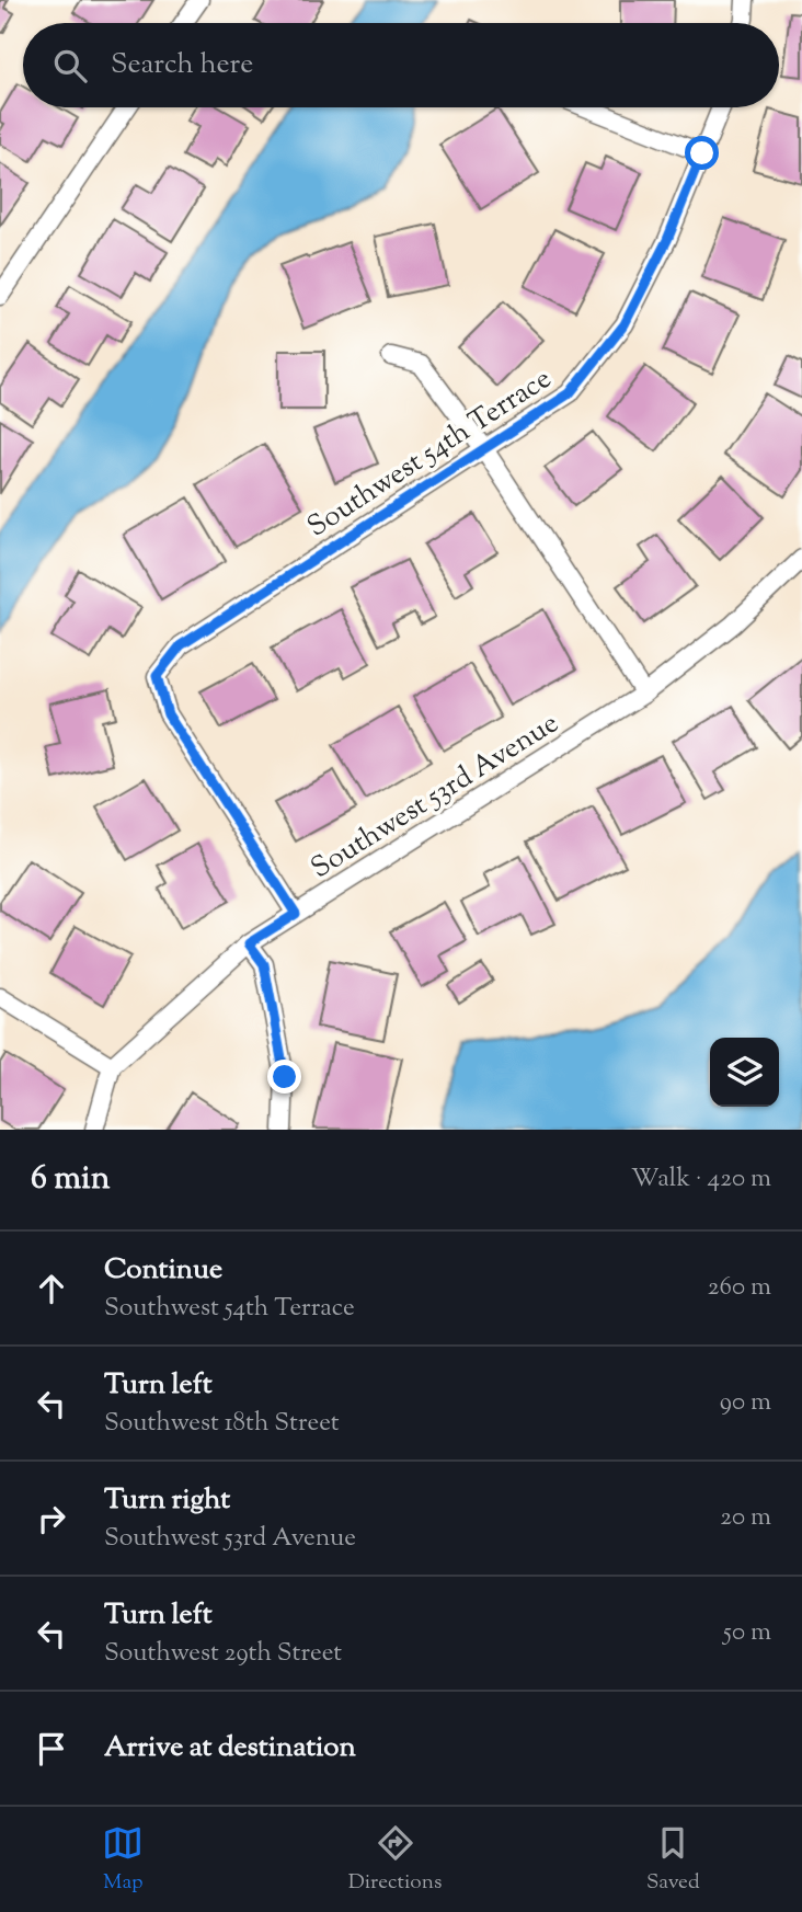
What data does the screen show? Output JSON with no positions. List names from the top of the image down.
{
  "streets": {
    "street": ["Southwest 54th Terrace", "Southwest 53rd Avenue"]
  },
  "crossings": [
    ["Southwest 54th Terrace", "Southwest 53rd Avenue"]
  ],
  "page": {
    "search": "Search here",
    "heading": ["6 min", "Walk · 420 m"],
    "list": [
      ["Continue", "Southwest 54th Terrace", "260 m"],
      ["Turn left", "Southwest 18th Street", "90 m"],
      ["Turn right", "Southwest 53rd Avenue", "20 m"],
      ["Turn left", "Southwest 29th Street", "50 m"],
      "Arrive at destination"
    ],
    "nav": ["Map", "Directions", "Saved"]
  }
}
